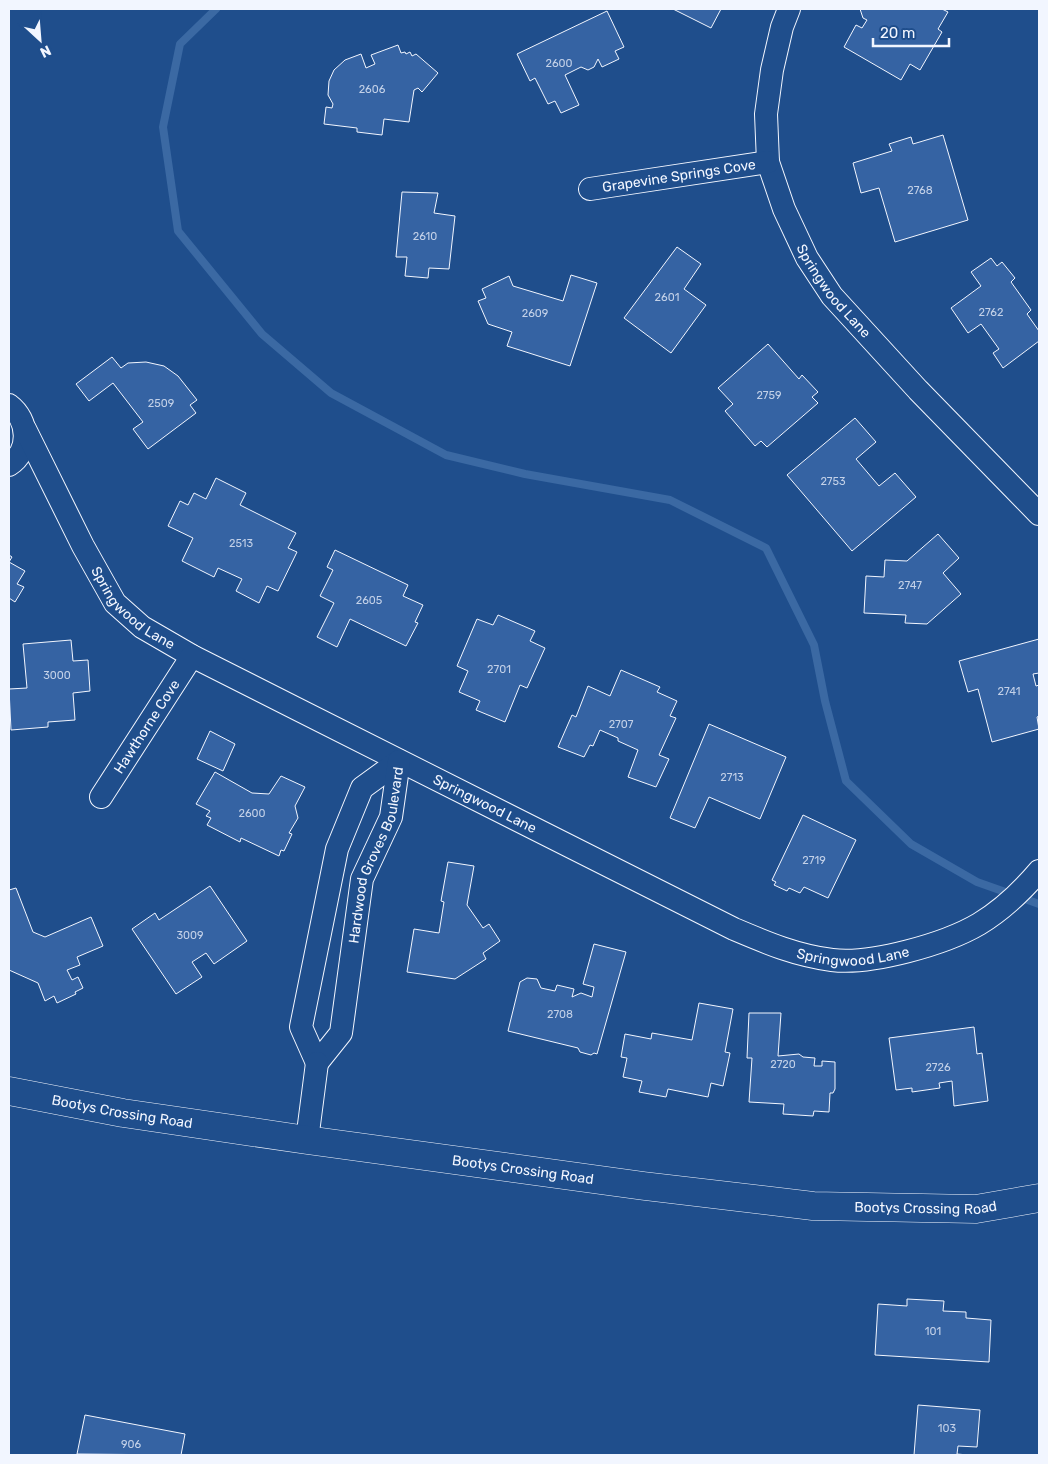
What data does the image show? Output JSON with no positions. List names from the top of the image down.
{
  "streets": {
    "street": [
      "Grapevine Springs Cove",
      "Springwood Lane",
      "Hawthorne Cove",
      "Hardwood Groves Boulevard",
      "Bootys Crossing Road"
    ]
  },
  "crossings": [
    ["Grapevine Springs Cove", "Springwood Lane"],
    ["Springwood Lane", "Hawthorne Cove"],
    ["Springwood Lane", "Hardwood Groves Boulevard"]
  ],
  "house_numbers": [
    "2600",
    "2606",
    "2768",
    "2610",
    "2601",
    "2762",
    "2609",
    "2759",
    "2509",
    "2753",
    "2513",
    "2747",
    "2605",
    "2701",
    "3000",
    "2741",
    "2707",
    "2713",
    "2600",
    "2719",
    "3009",
    "2708",
    "2720",
    "2726",
    "101",
    "103",
    "906"
  ],
  "scale_bar": "20 m",
  "north": "bottom right"
}
